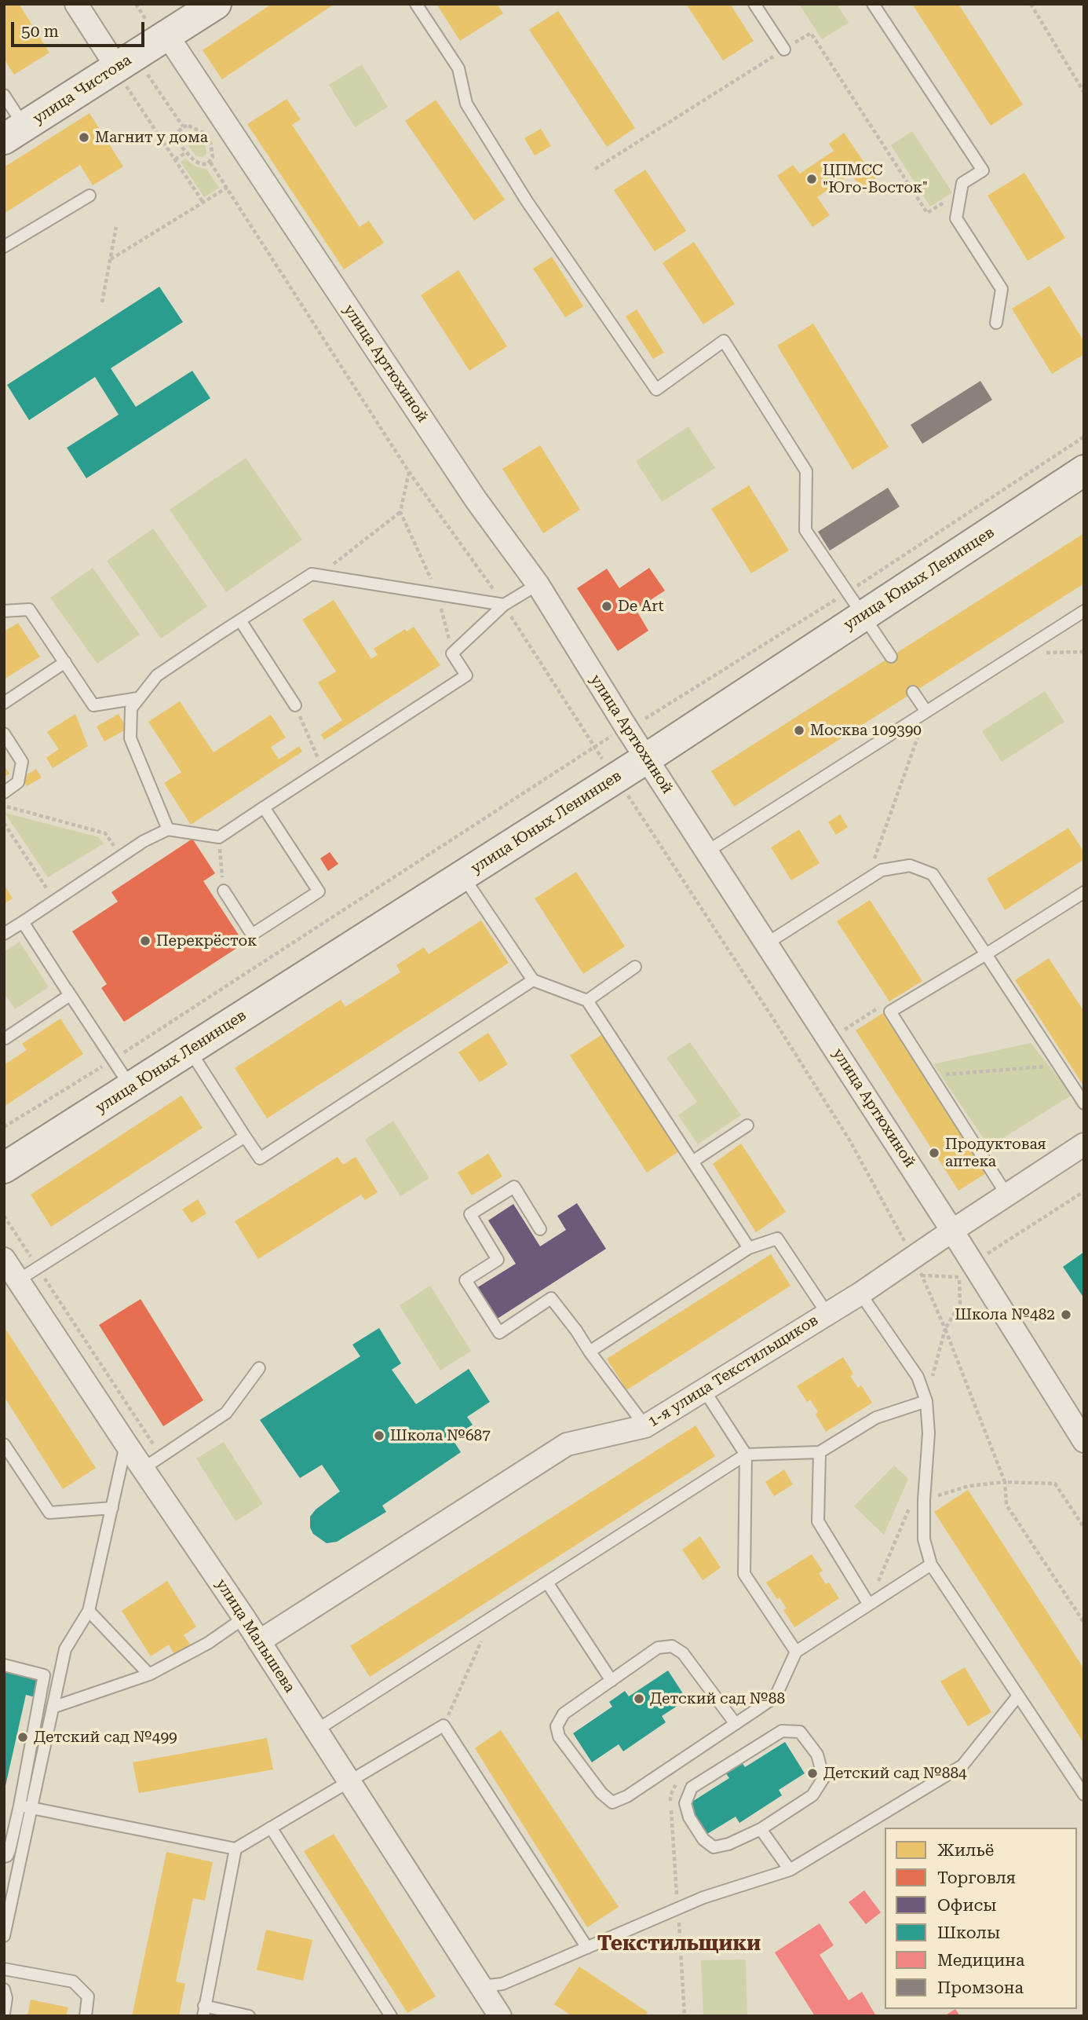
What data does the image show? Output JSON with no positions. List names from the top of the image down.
{
  "streets": {
    "main road": ["улица Чистова", "улица Юных Ленинцев"],
    "street": ["улица Артюхиной", "1-я улица Текстильщиков", "улица Малышева"]
  },
  "crossings": [
    ["улица Чистова", "улица Артюхиной"],
    ["улица Артюхиной", "улица Юных Ленинцев"],
    ["улица Артюхиной", "1-я улица Текстильщиков"],
    ["1-я улица Текстильщиков", "улица Малышева"]
  ],
  "districts": ["Текстильщики"],
  "places": [
    "Магнит у дома",
    "ЦПМСС \"Юго-Восток\"",
    "De Art",
    "Москва 109390",
    "Перекрёсток",
    "Продуктовая аптека",
    "Школа №482",
    "Школа №687",
    "Детский сад №88",
    "Детский сад №499",
    "Детский сад №884"
  ],
  "legend": [
    "Жильё",
    "Торговля",
    "Офисы",
    "Школы",
    "Медицина",
    "Промзона"
  ],
  "scale_bar": "50 m"
}
